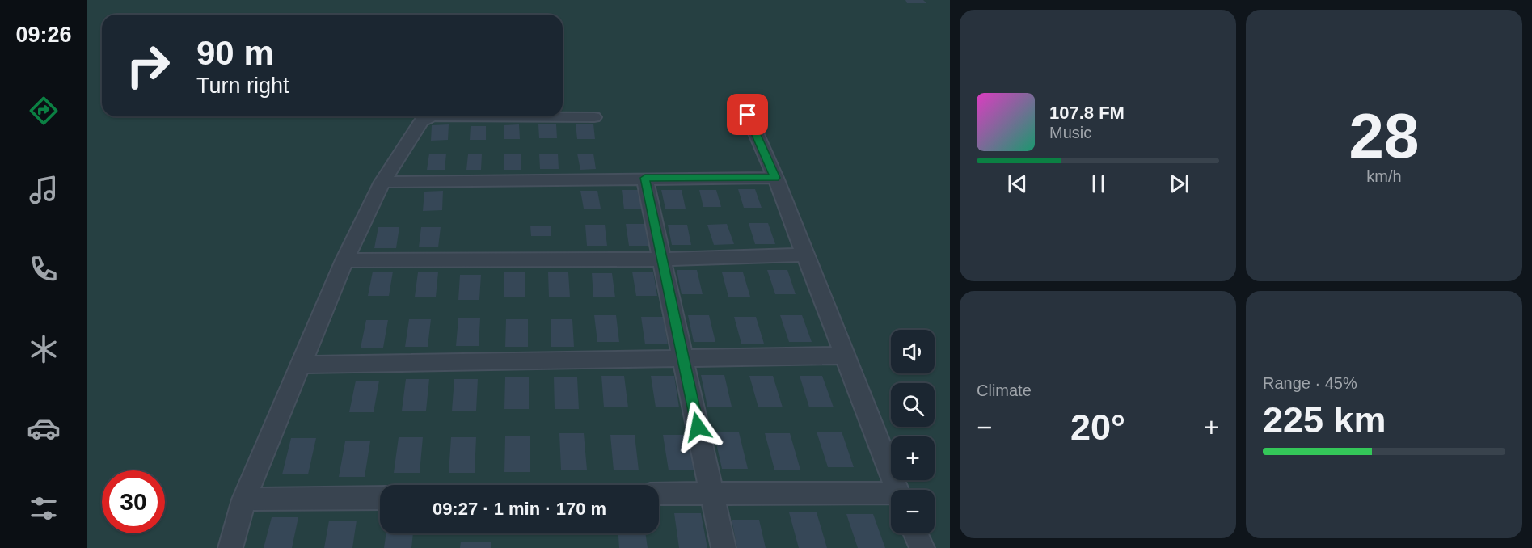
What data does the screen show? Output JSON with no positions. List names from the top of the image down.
{
  "page": {
    "tabs": "09:26",
    "tile": [
      ["28", "km/h"],
      "Climate",
      ["Range · 45%", "225 km"]
    ],
    "turn": ["90 m", "Turn right"],
    "song": ["107.8 FM", "Music"],
    "map_buttons": ["+", "−"],
    "heat": ["−", "20°", "+"],
    "limit": "30",
    "trip": "09:27 · 1 min · 170 m"
  }
}
